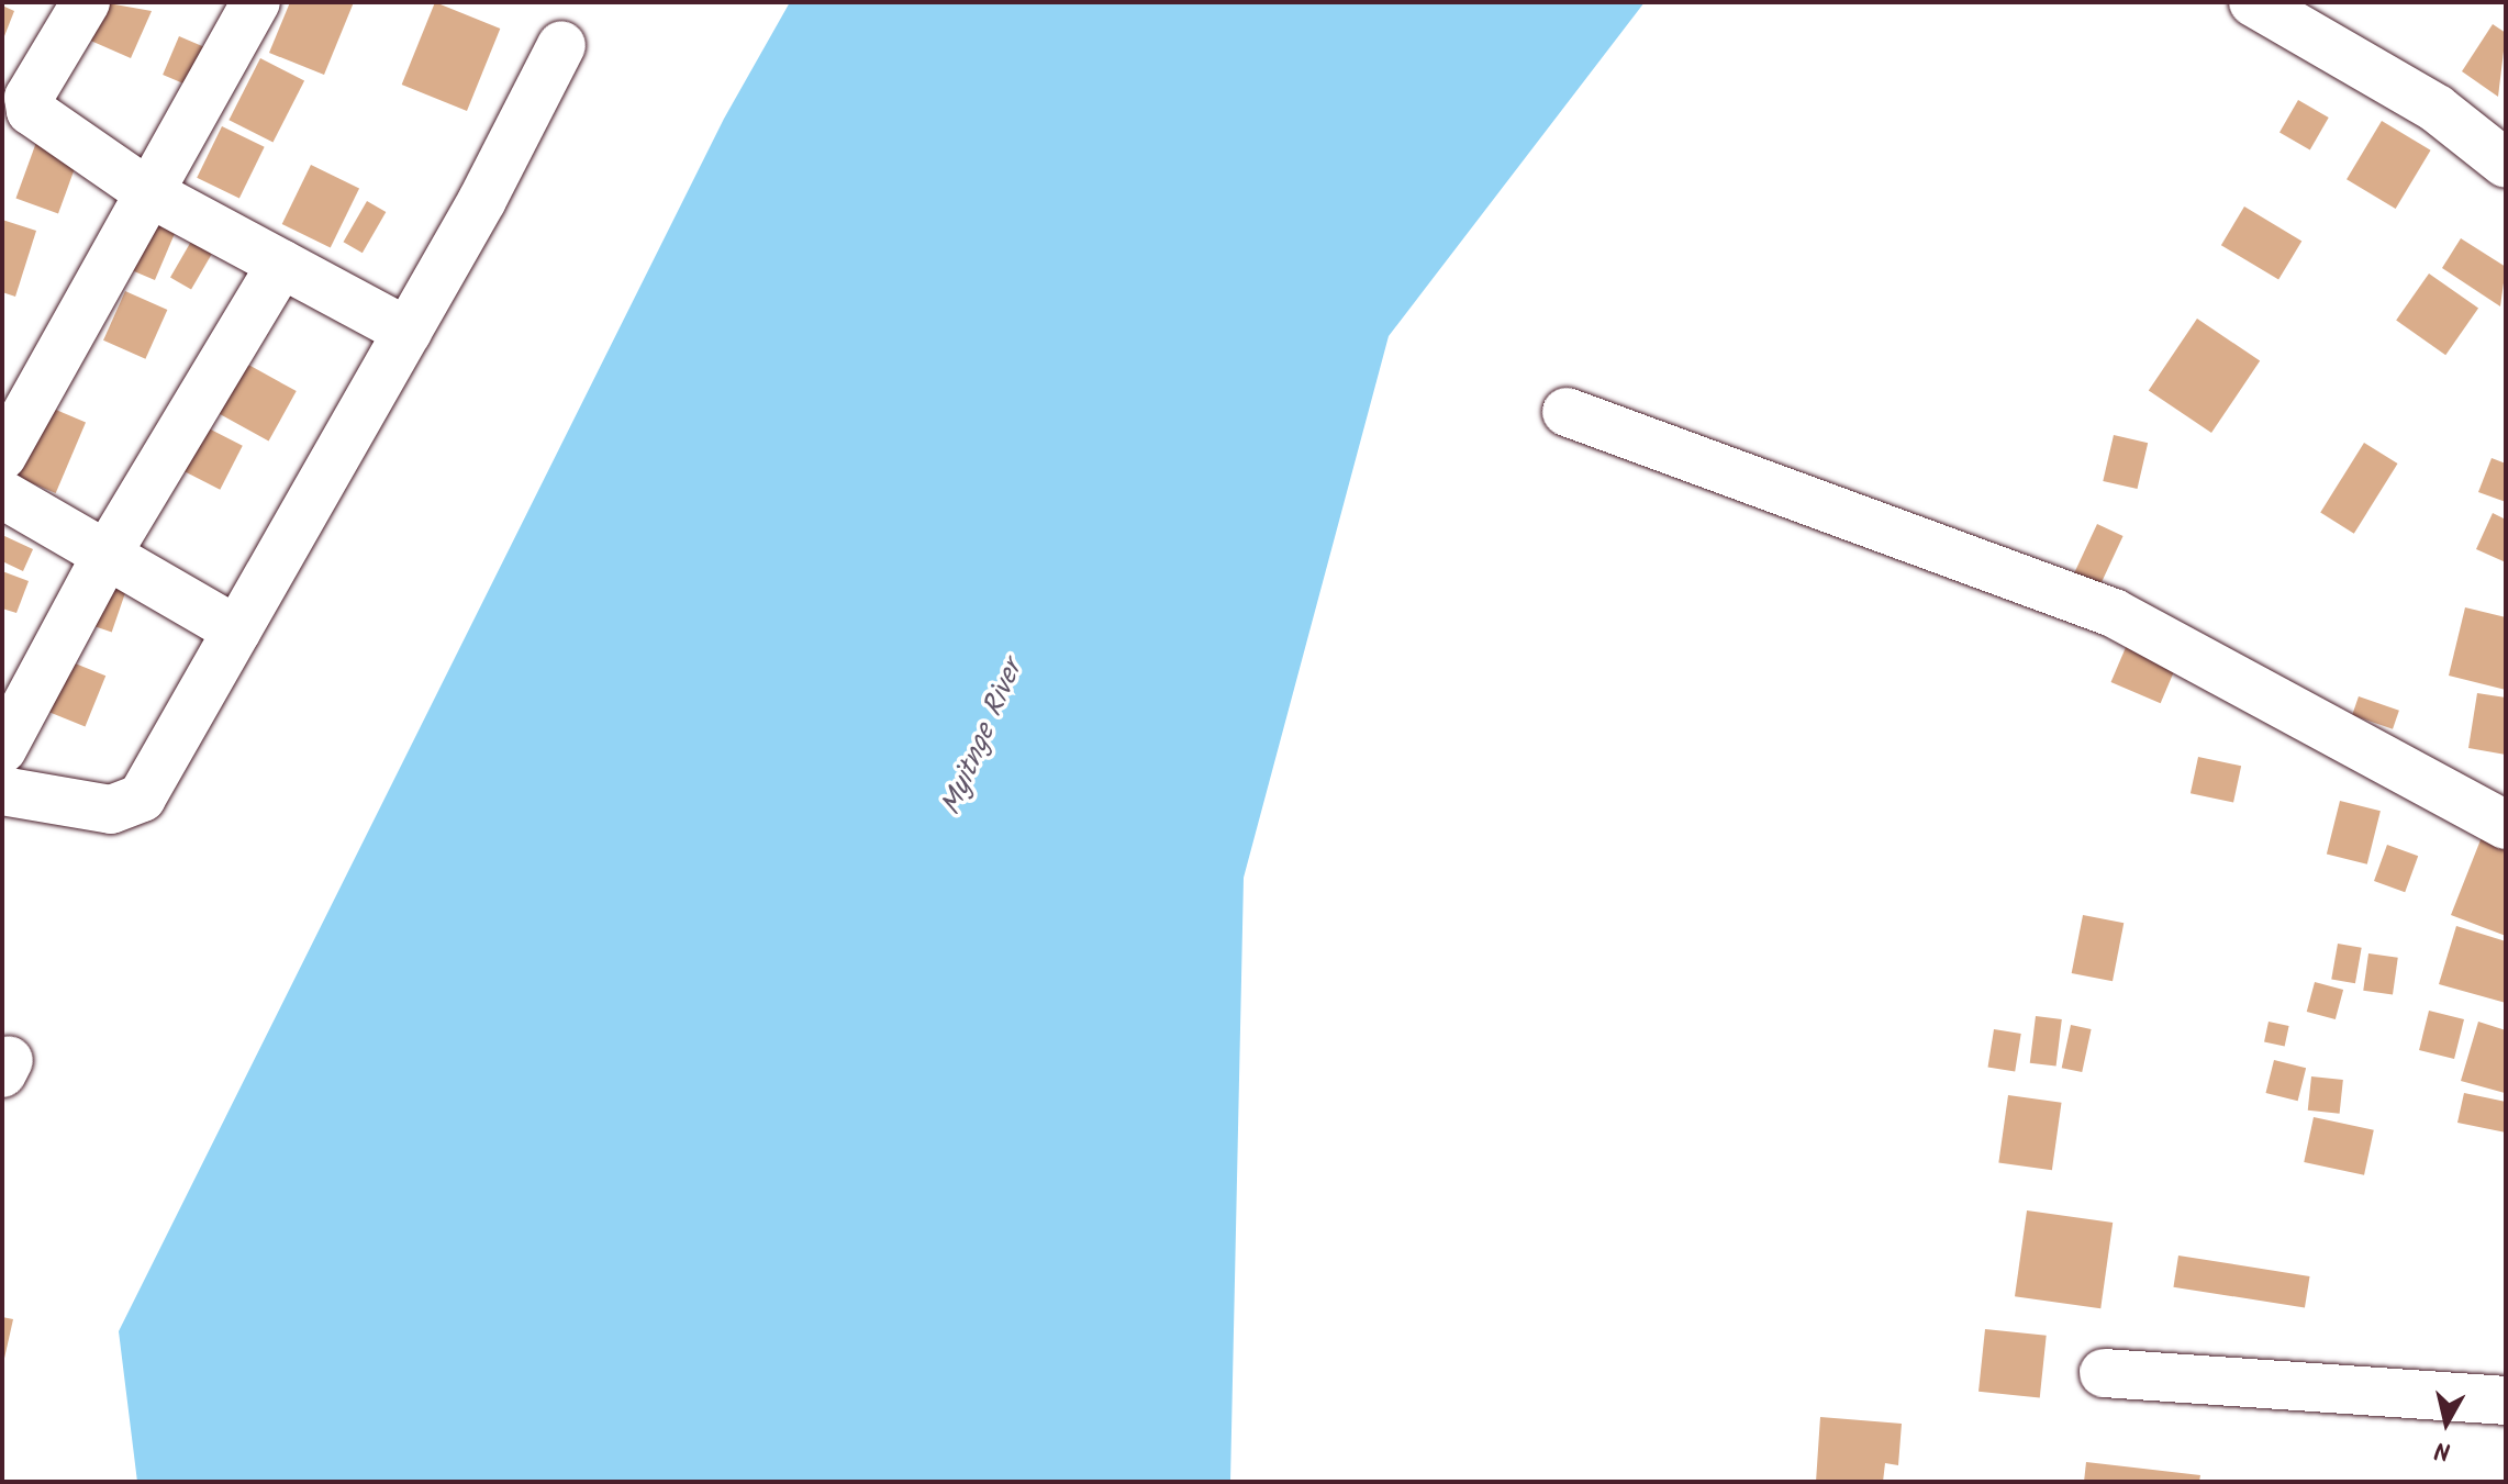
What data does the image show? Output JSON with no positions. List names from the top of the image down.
{
  "water": ["Myitnge River"],
  "north": "bottom"
}
